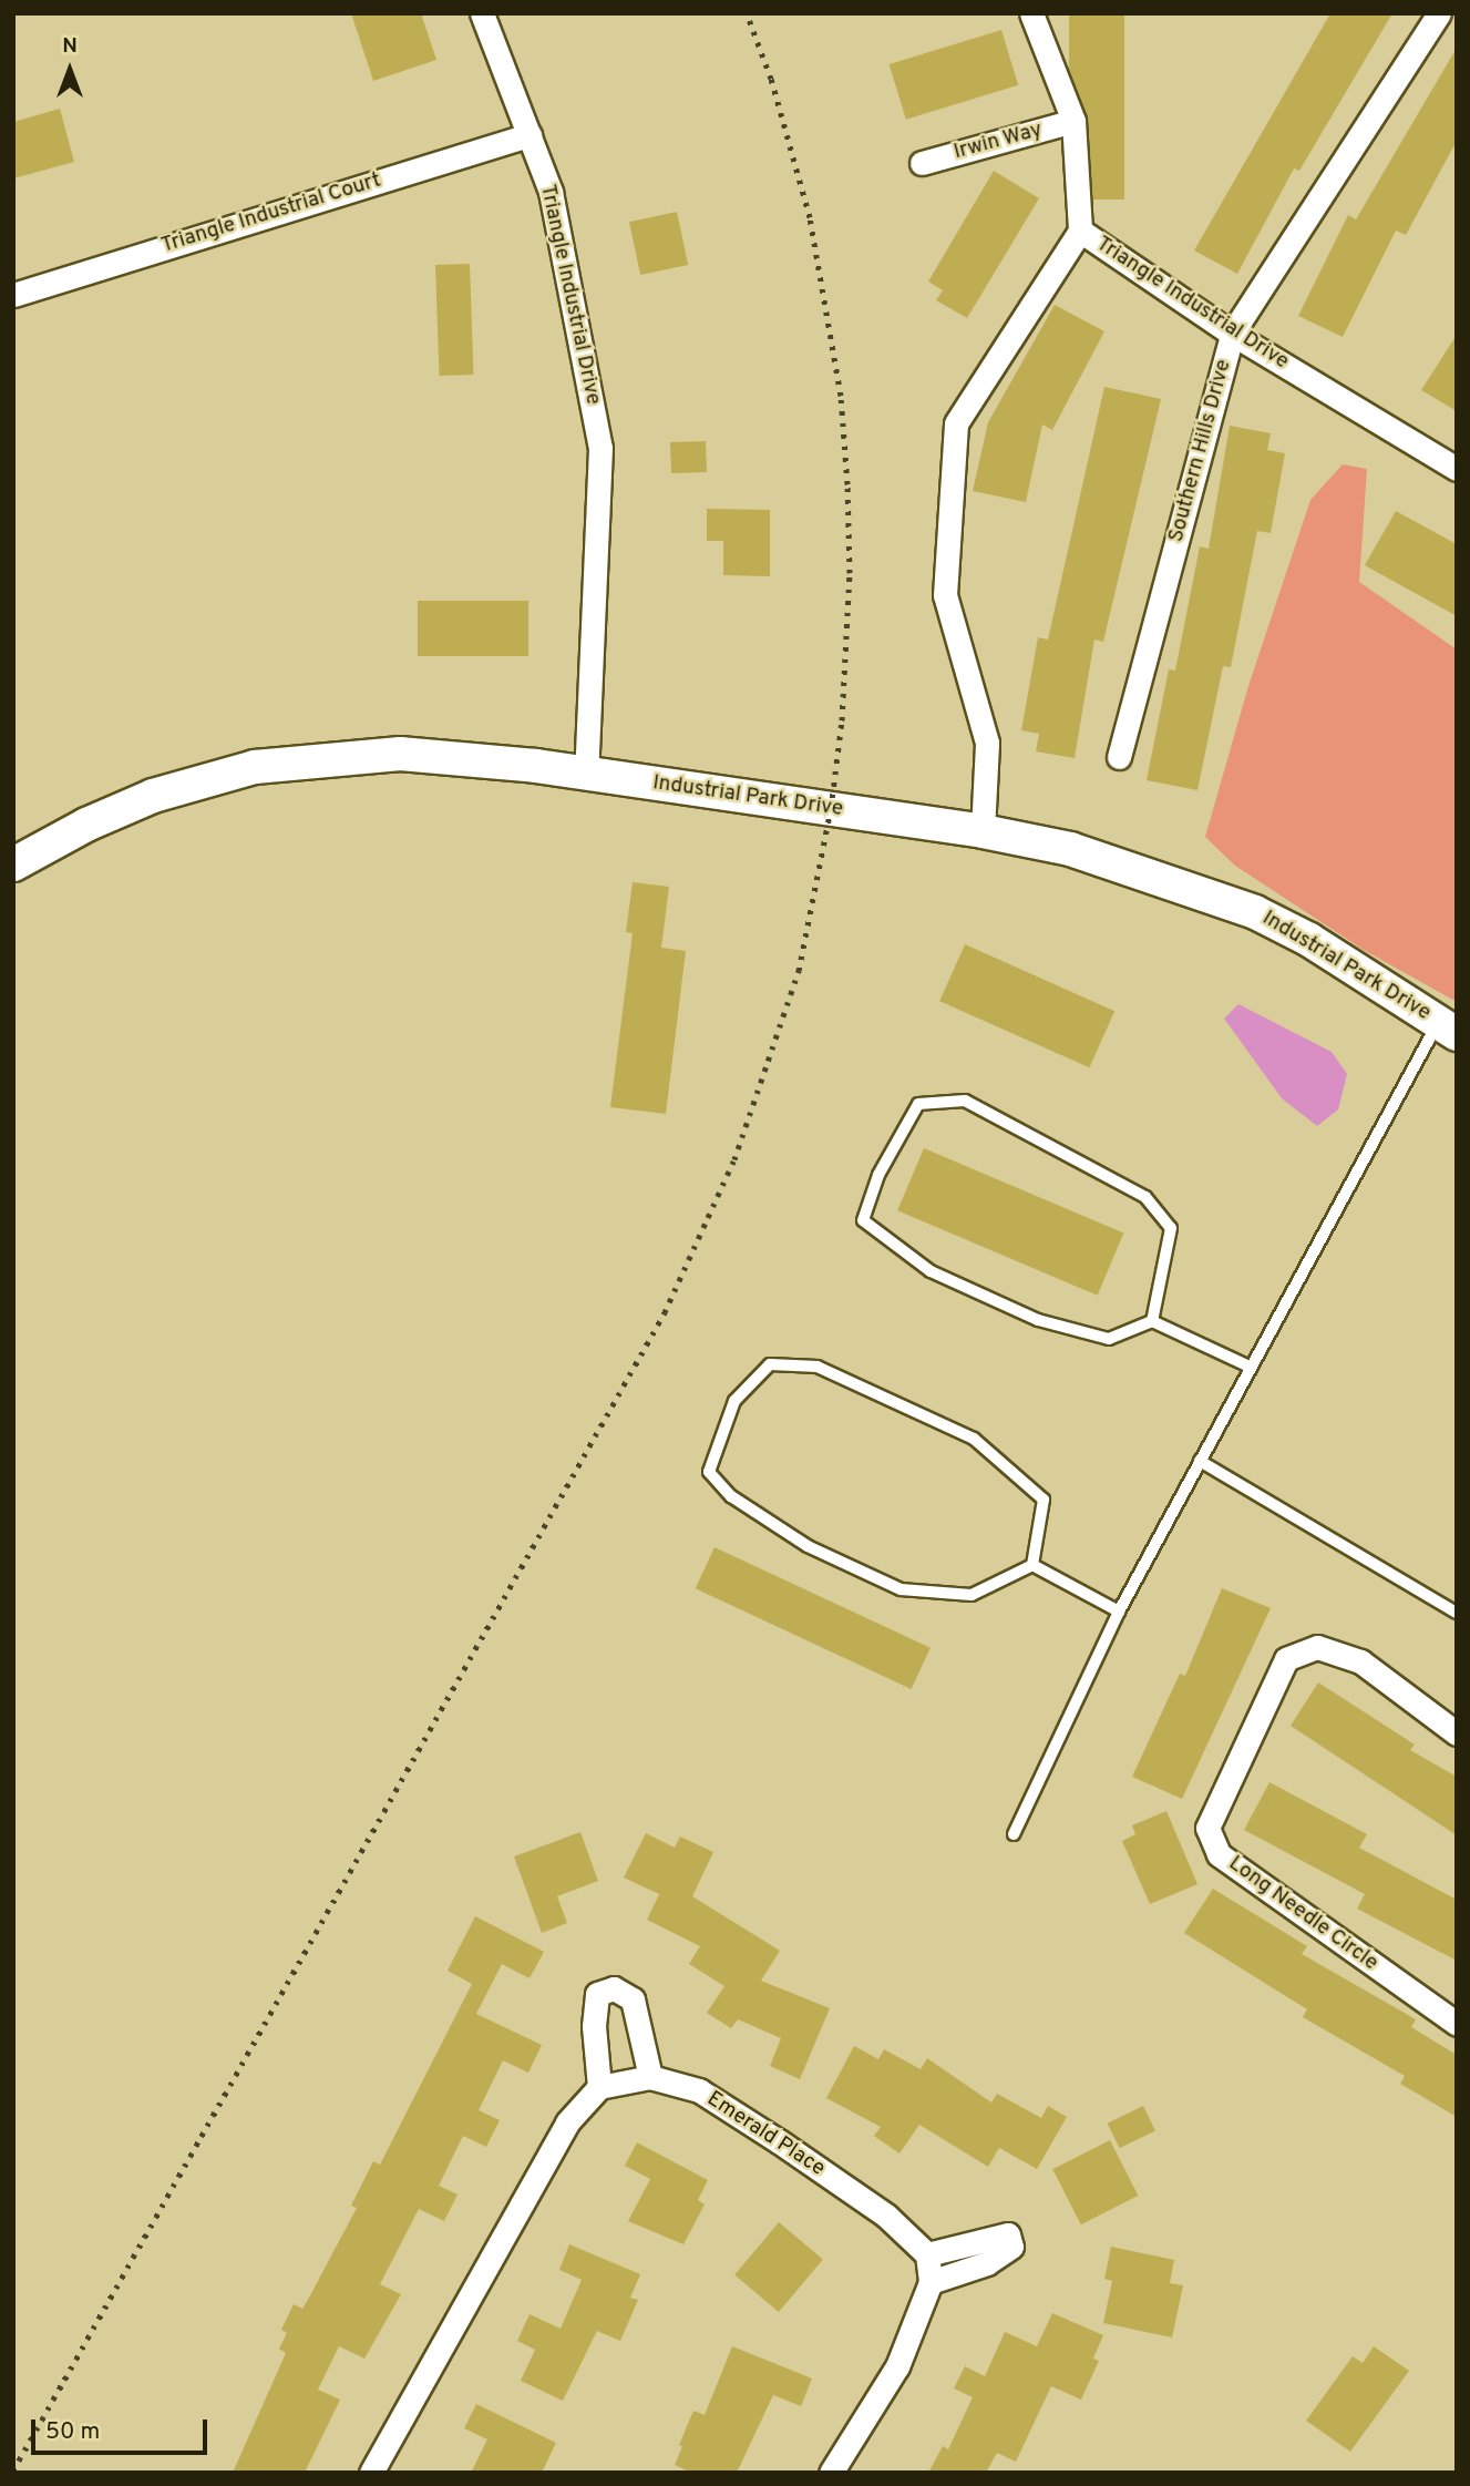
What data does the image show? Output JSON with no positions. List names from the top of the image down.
{
  "streets": {
    "street": [
      "Irwin Way",
      "Triangle Industrial Court",
      "Triangle Industrial Drive",
      "Southern Hills Drive",
      "Industrial Park Drive",
      "Long Needle Circle",
      "Emerald Place"
    ]
  },
  "crossings": [
    ["Triangle Industrial Court", "Triangle Industrial Drive"],
    ["Triangle Industrial Drive", "Southern Hills Drive"],
    ["Triangle Industrial Drive", "Industrial Park Drive"]
  ],
  "scale_bar": "50 m",
  "north": "top"
}
